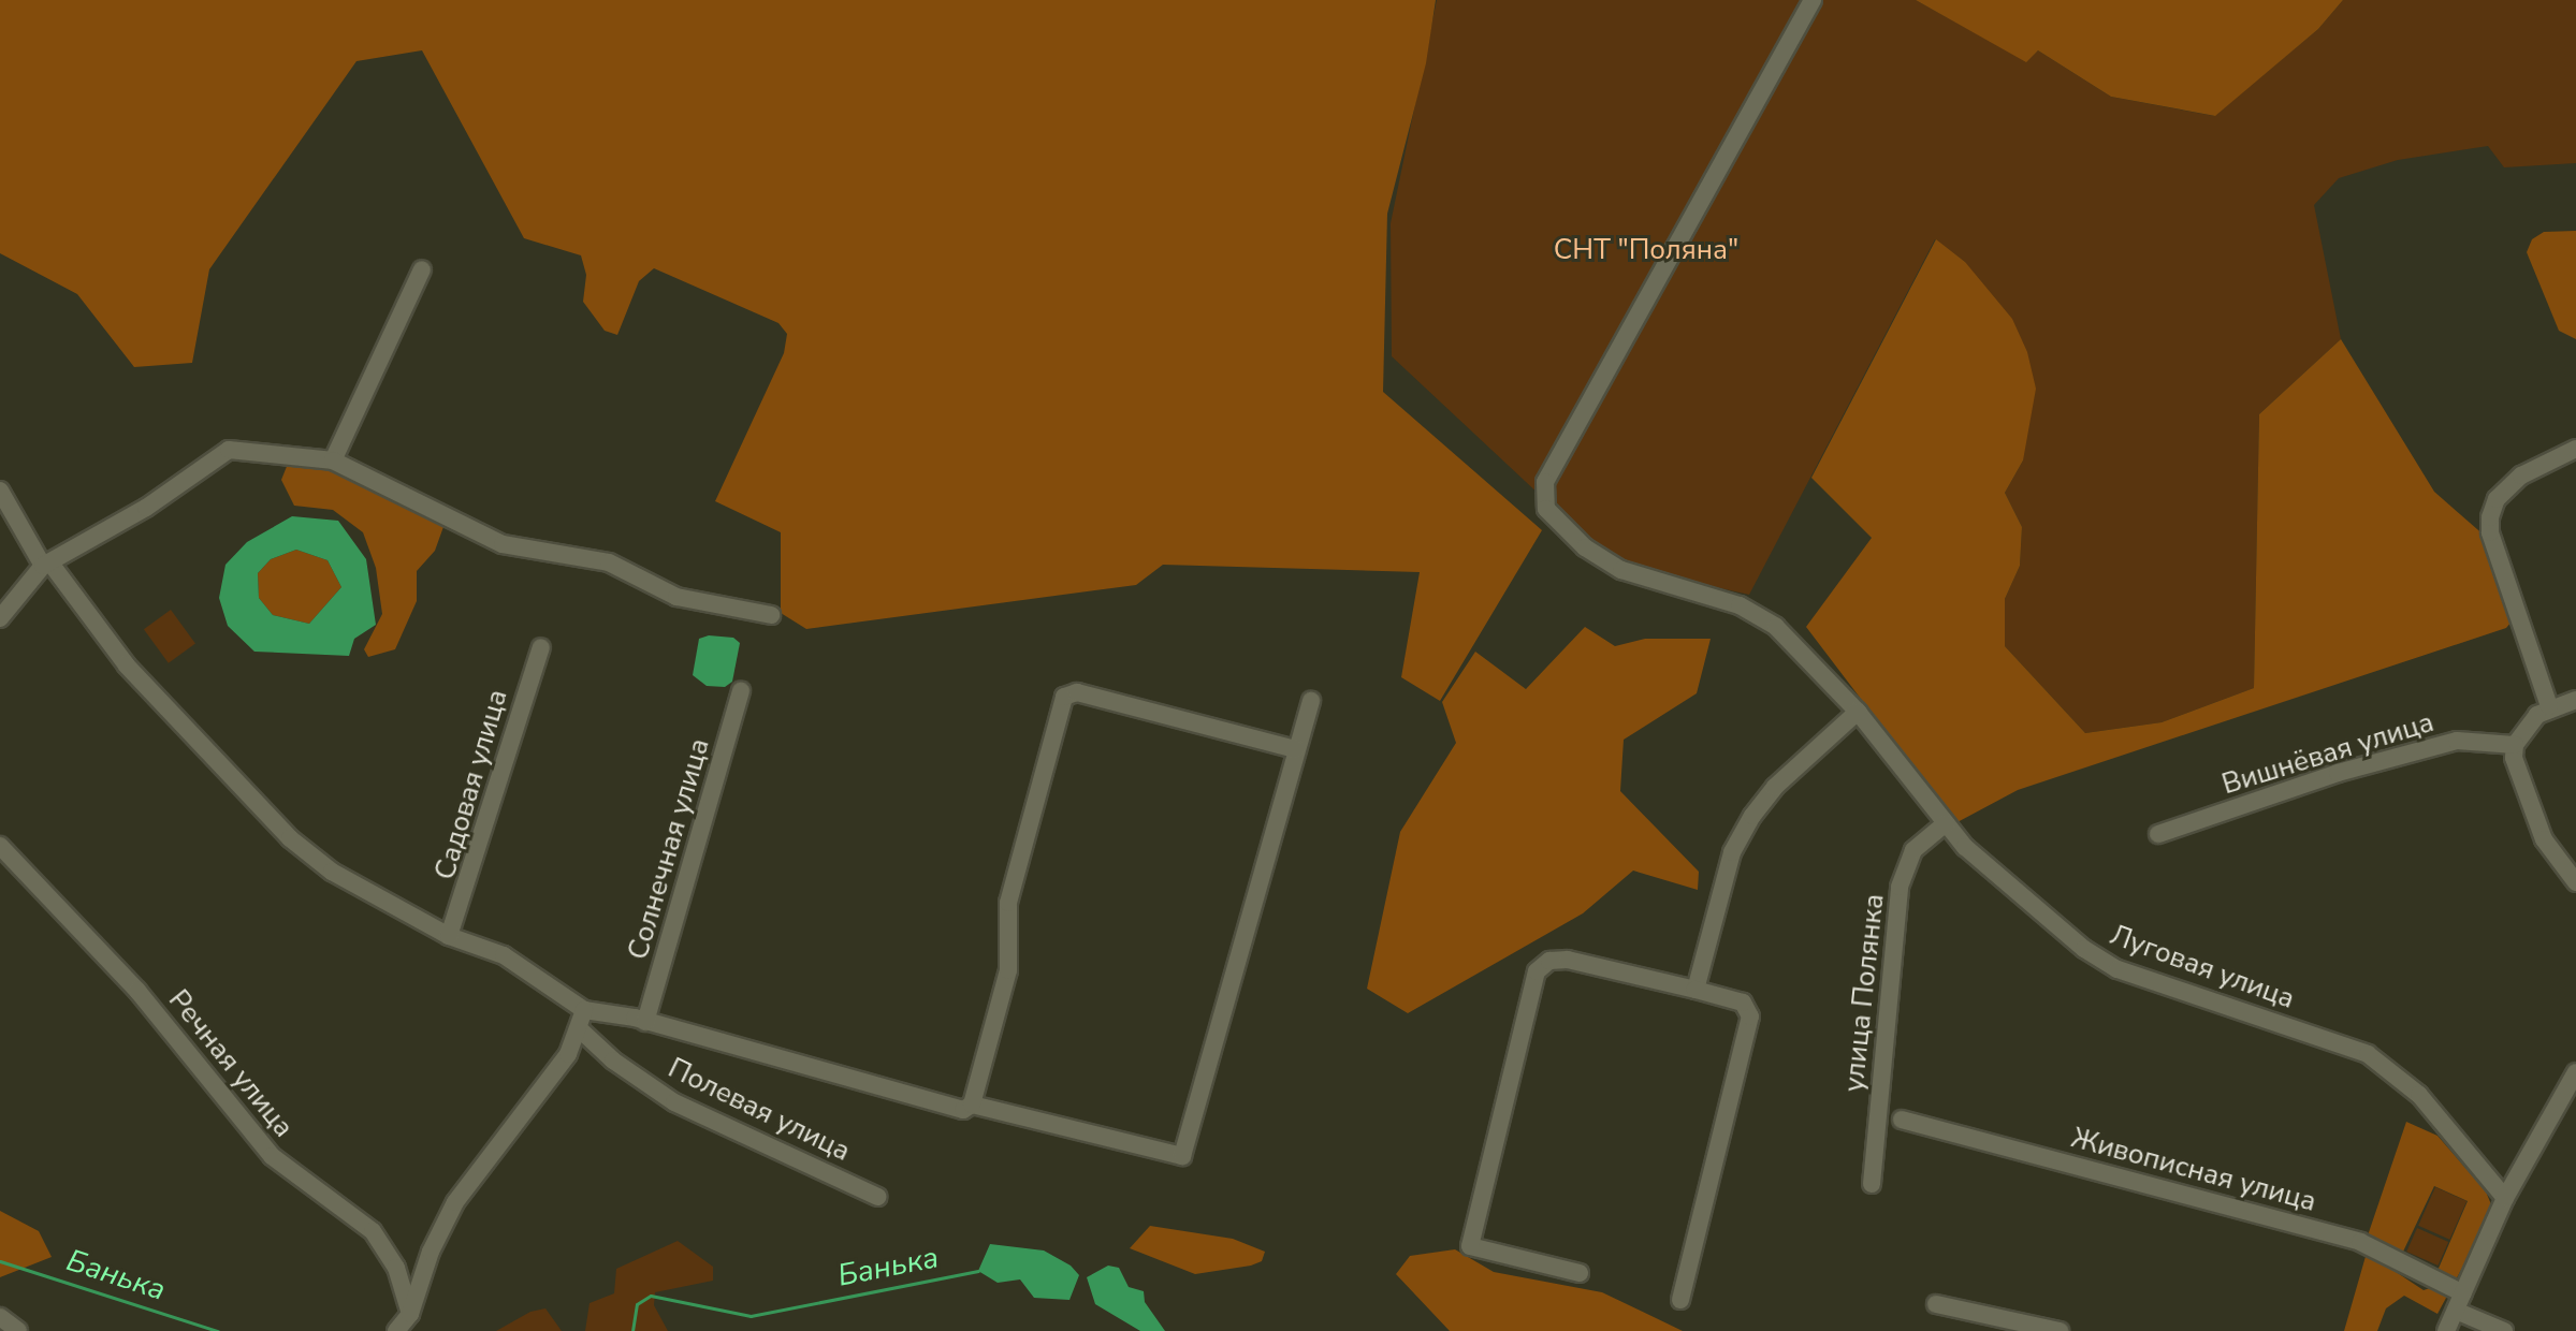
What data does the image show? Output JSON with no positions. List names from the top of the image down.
{
  "streets": {
    "street": [
      "Вишнёвая улица",
      "Садовая улица",
      "Солнечная улица",
      "Луговая улица",
      "улица Полянка",
      "Речная улица",
      "Полевая улица",
      "Живописная улица"
    ]
  },
  "crossings": [
    ["Луговая улица", "улица Полянка"]
  ],
  "water": ["Банька"],
  "parks": ["СНТ \"Поляна\""]
}
